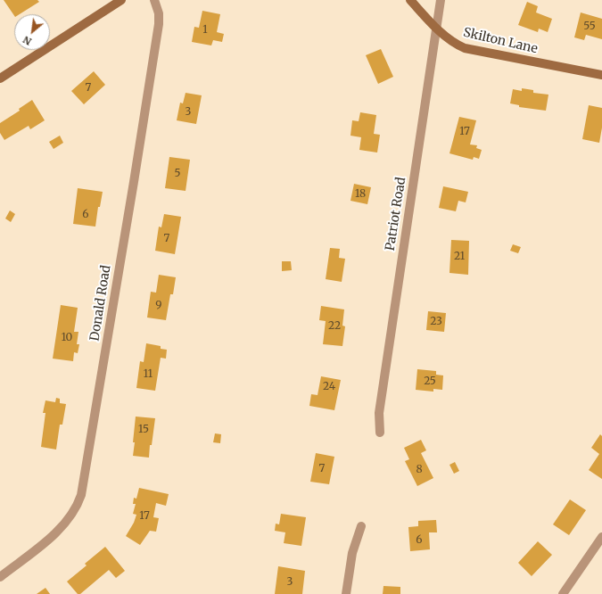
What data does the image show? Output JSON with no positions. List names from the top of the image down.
{
  "streets": {
    "street": ["Skilton Lane", "Patriot Road", "Donald Road"]
  },
  "crossings": [
    ["Skilton Lane", "Patriot Road"]
  ],
  "house_numbers": [
    "55",
    "1",
    "7",
    "3",
    "17",
    "5",
    "18",
    "6",
    "7",
    "21",
    "9",
    "23",
    "22",
    "10",
    "11",
    "25",
    "24",
    "15",
    "7",
    "8",
    "17",
    "6",
    "3"
  ],
  "north": "bottom left"
}
